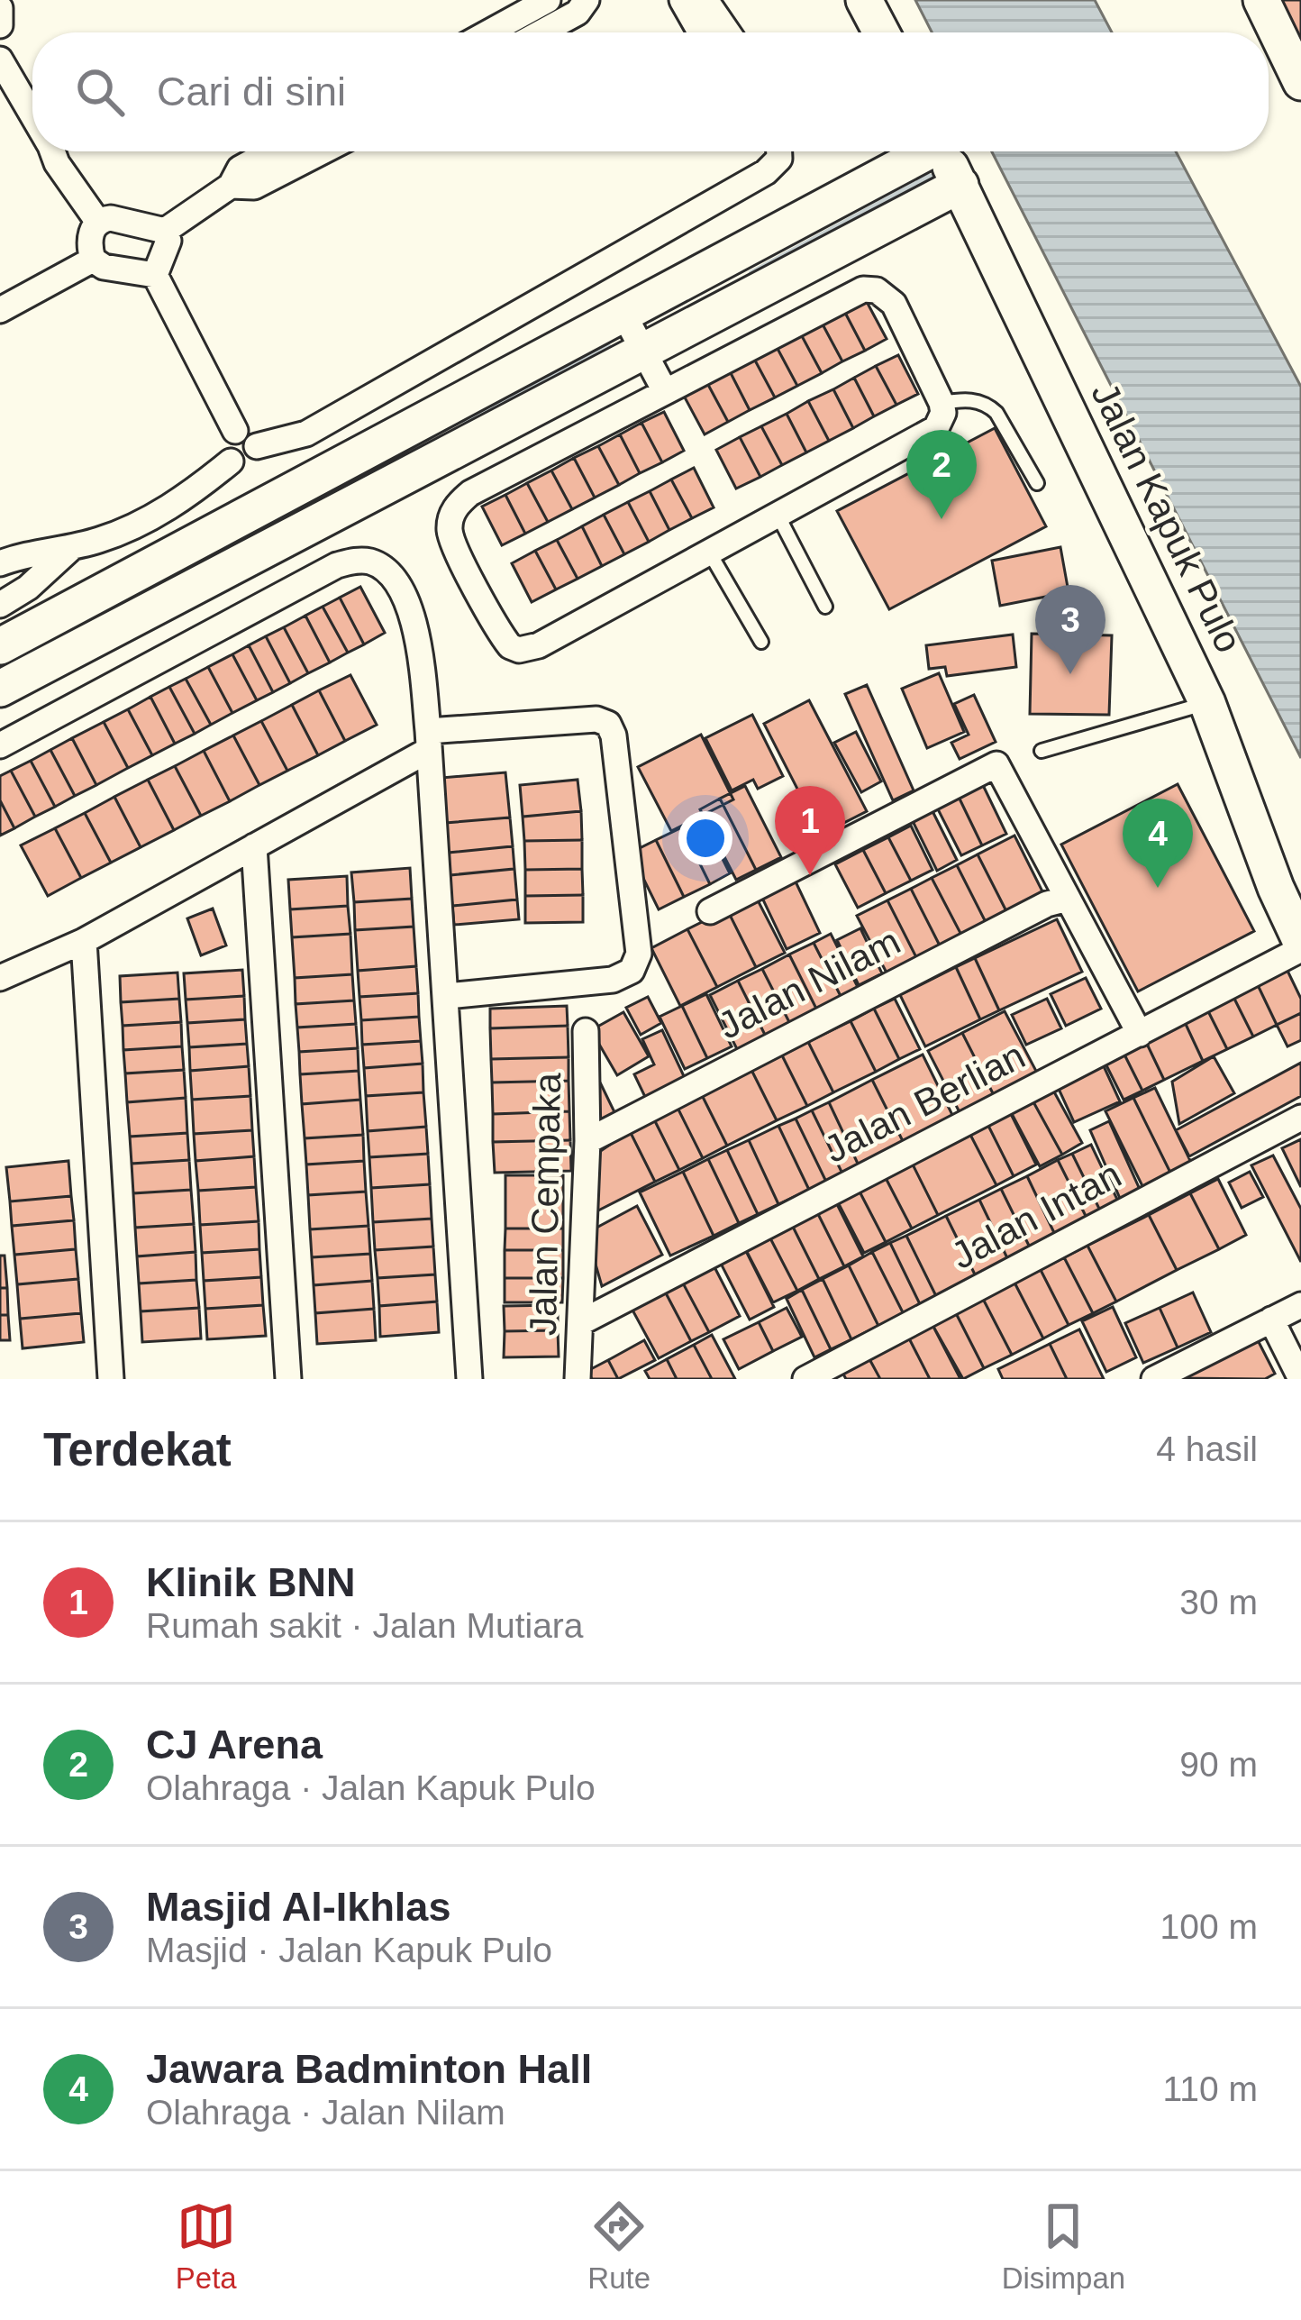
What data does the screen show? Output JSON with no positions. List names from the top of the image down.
{
  "streets": {
    "street": [
      "Jalan Kapuk Pulo",
      "Jalan Nilam",
      "Jalan Berlian",
      "Jalan Cempaka",
      "Jalan Intan"
    ]
  },
  "crossings": [
    ["Jalan Kapuk Pulo", "Jalan Berlian"],
    ["Jalan Nilam", "Jalan Cempaka"],
    ["Jalan Berlian", "Jalan Cempaka"]
  ],
  "page": {
    "search": "Cari di sini",
    "pins": [
      "2",
      "3",
      "1",
      "4"
    ],
    "heading": ["Terdekat", "4 hasil"],
    "list": [
      {
        "mark": "1",
        "name": "Klinik BNN",
        "note": "Rumah sakit · Jalan Mutiara",
        "value": "30 m"
      },
      {
        "mark": "2",
        "name": "CJ Arena",
        "note": "Olahraga · Jalan Kapuk Pulo",
        "value": "90 m"
      },
      {
        "mark": "3",
        "name": "Masjid Al-Ikhlas",
        "note": "Masjid · Jalan Kapuk Pulo",
        "value": "100 m"
      },
      {
        "mark": "4",
        "name": "Jawara Badminton Hall",
        "note": "Olahraga · Jalan Nilam",
        "value": "110 m"
      }
    ],
    "nav": ["Peta", "Rute", "Disimpan"]
  }
}
